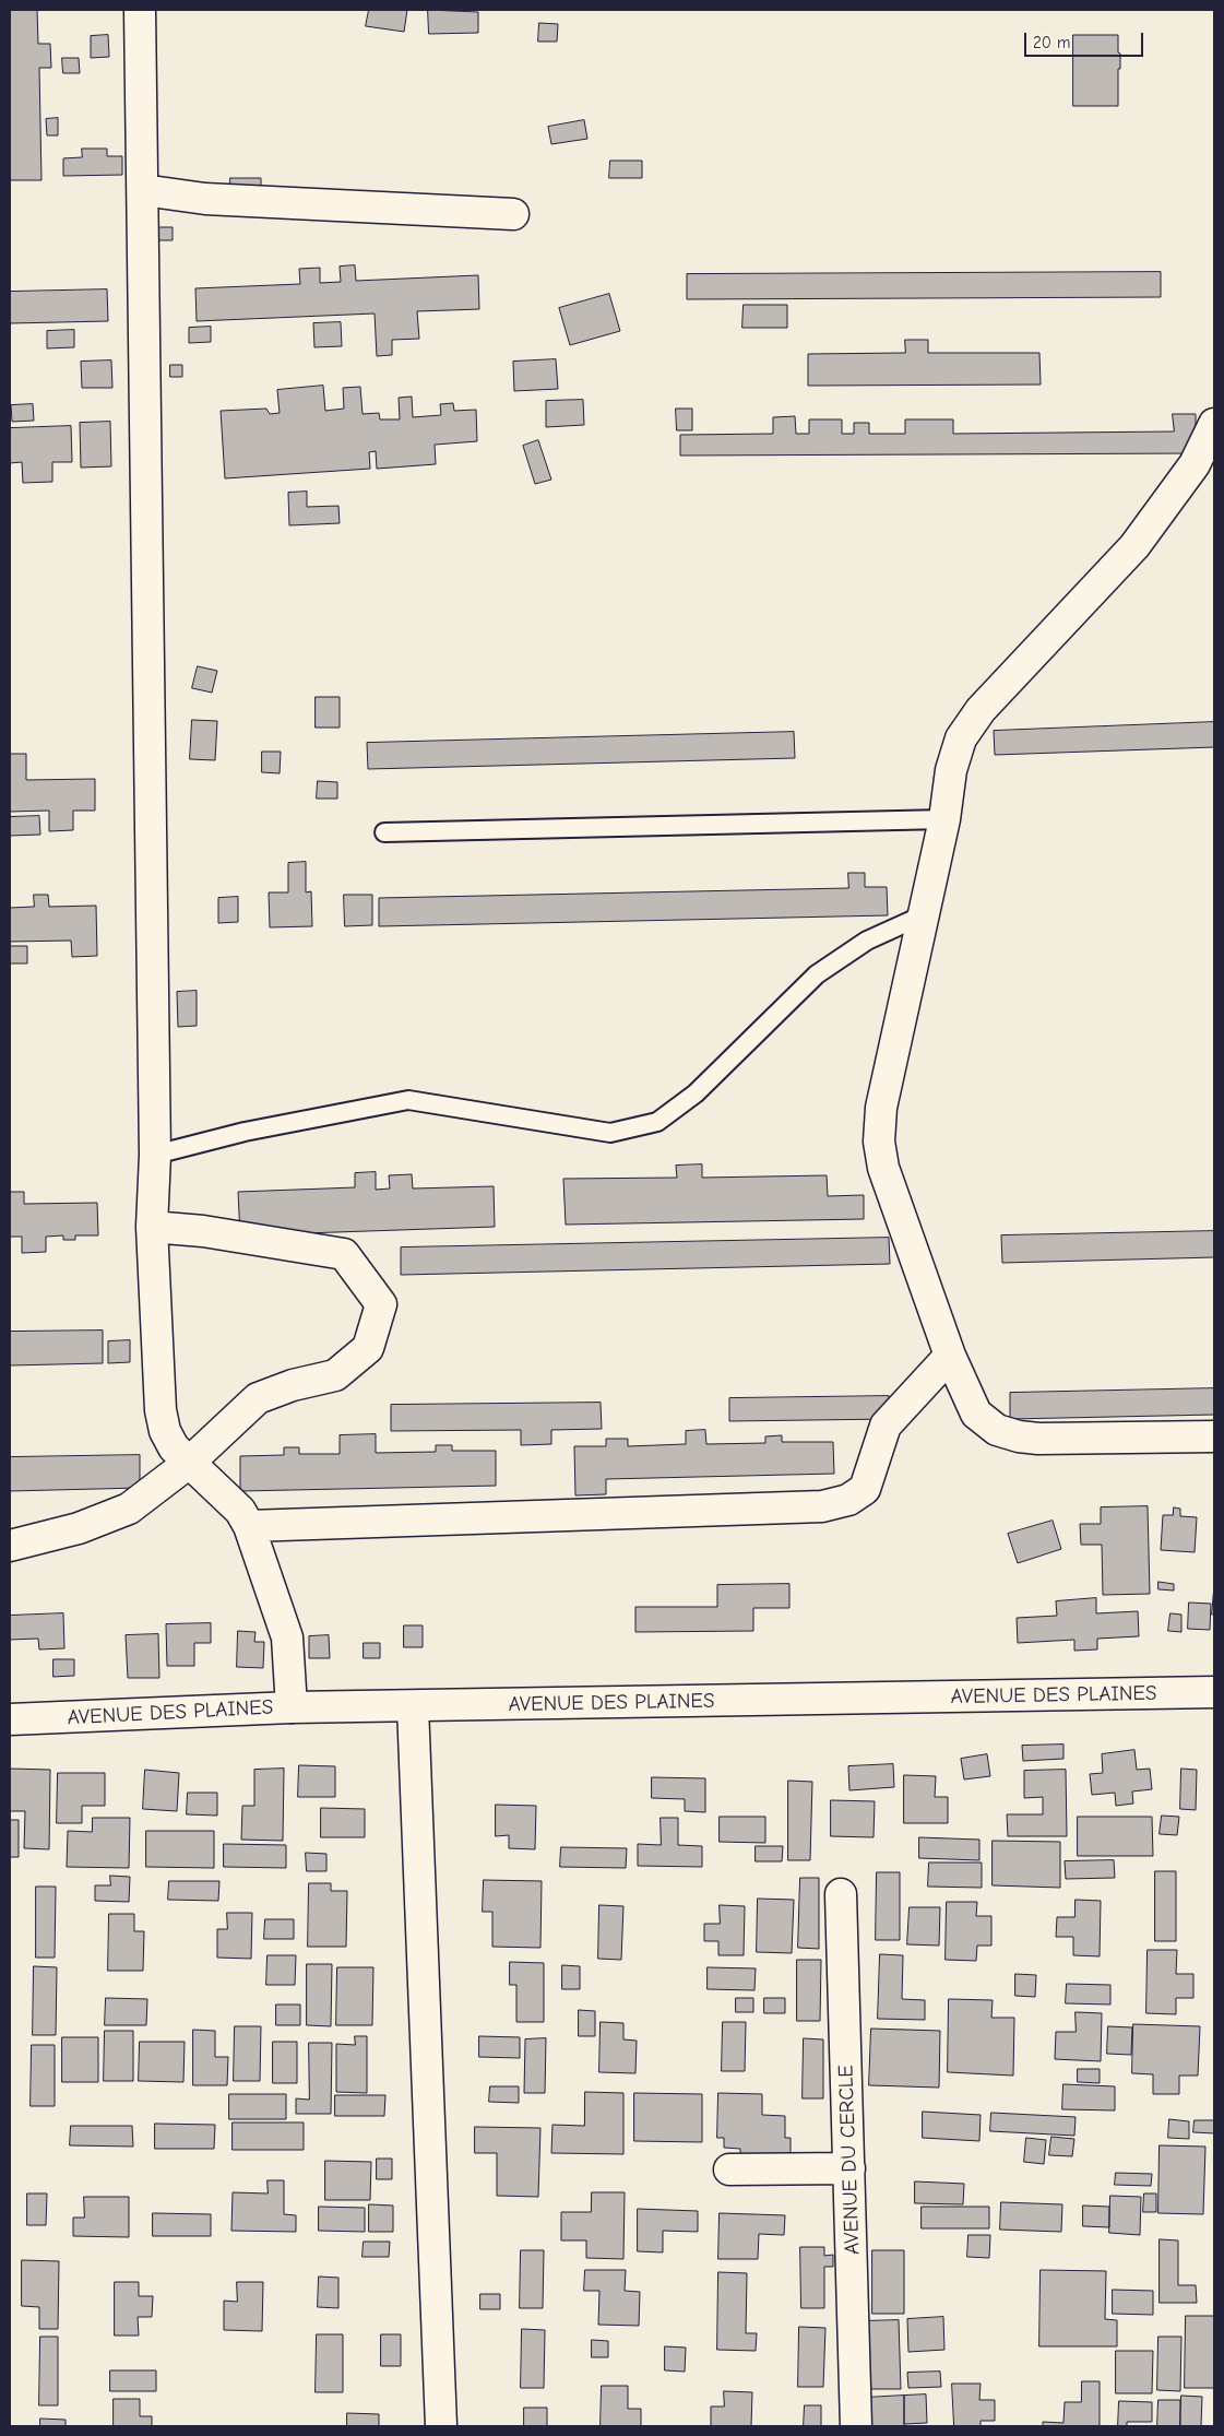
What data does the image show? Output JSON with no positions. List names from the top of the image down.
{
  "streets": {
    "street": ["AVENUE DES PLAINES", "AVENUE DU CERCLE"]
  },
  "scale_bar": "20 m"
}
